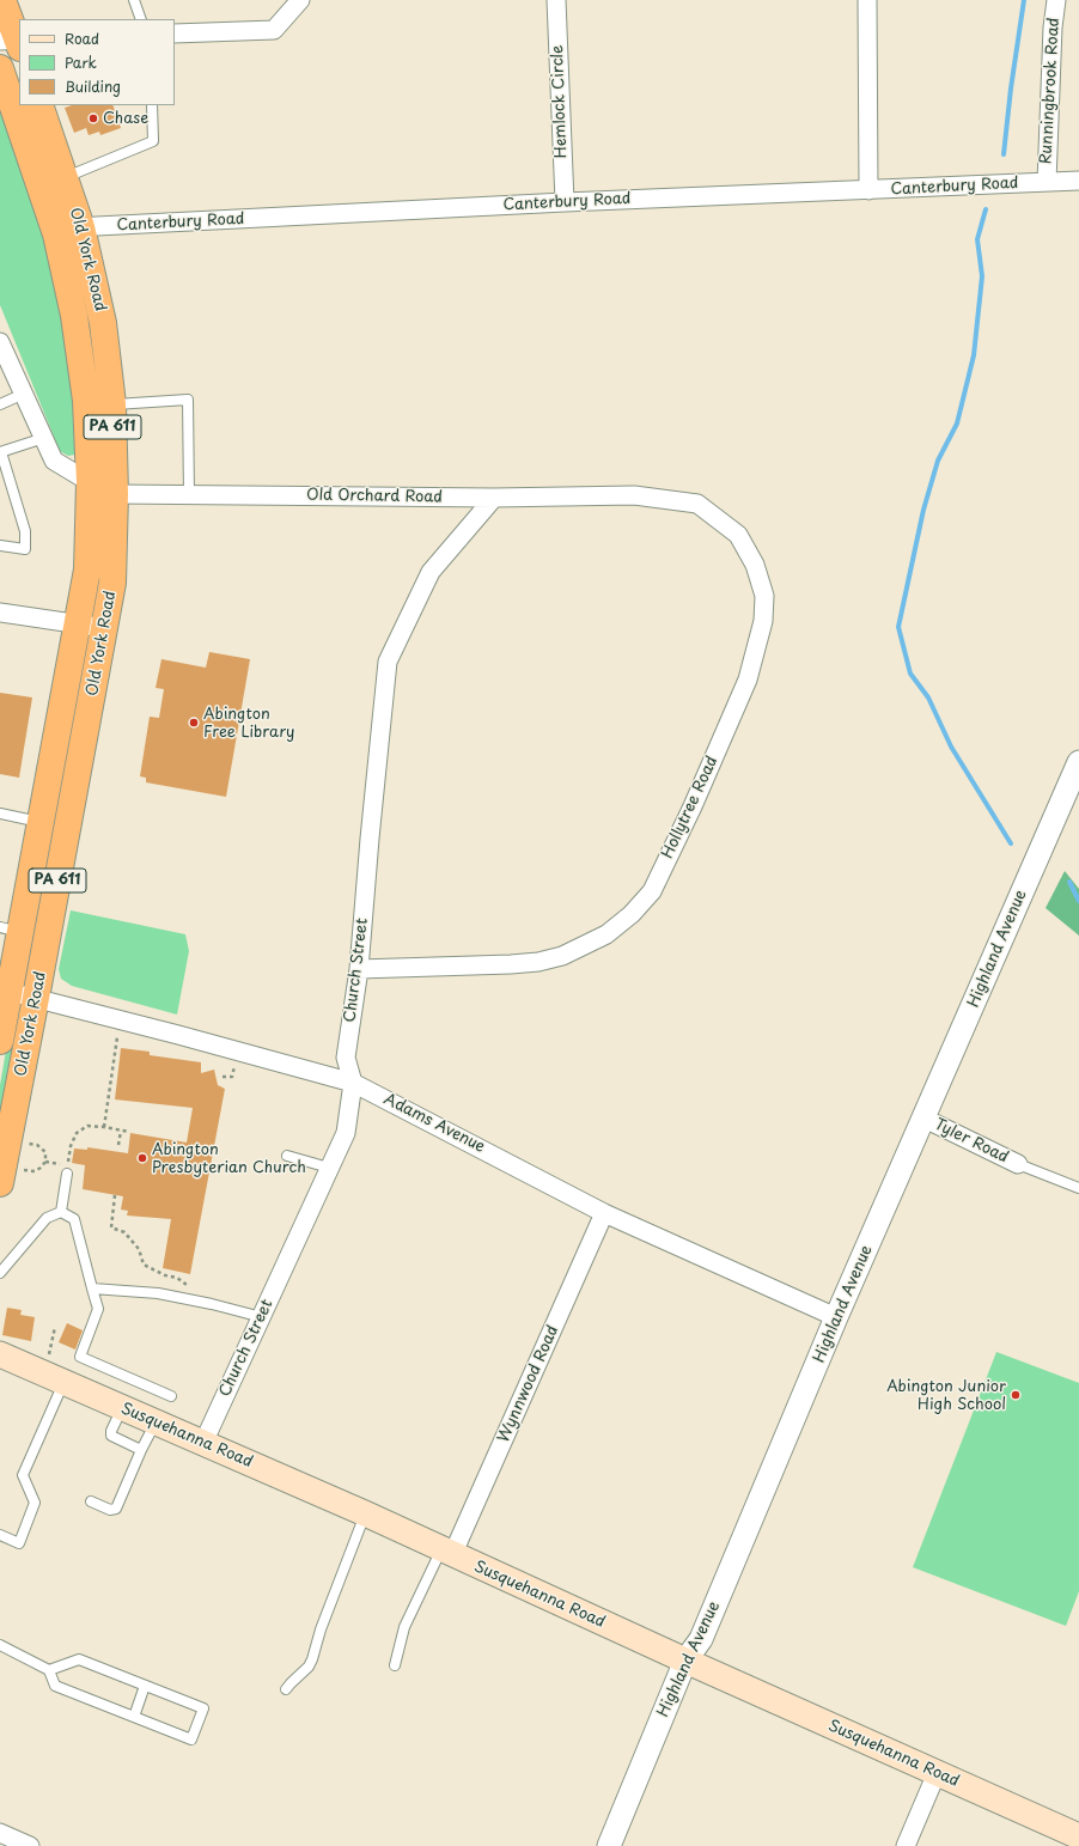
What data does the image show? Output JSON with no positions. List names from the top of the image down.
{
  "streets": {
    "highway": ["Old York Road", "PA 611"],
    "main road": ["Susquehanna Road"],
    "street": [
      "Runningbrook Road",
      "Hemlock Circle",
      "Canterbury Road",
      "Old Orchard Road",
      "Hollytree Road",
      "Highland Avenue",
      "Church Street",
      "Adams Avenue",
      "Tyler Road",
      "Wynnwood Road"
    ]
  },
  "crossings": [
    ["Runningbrook Road", "Canterbury Road"],
    ["Hemlock Circle", "Canterbury Road"],
    ["Canterbury Road", "Old York Road"],
    ["Old York Road", "Old Orchard Road"],
    ["Old York Road", "Adams Avenue"],
    ["Old Orchard Road", "Hollytree Road"],
    ["Old Orchard Road", "Church Street"],
    ["Hollytree Road", "Church Street"],
    ["Highland Avenue", "Adams Avenue"],
    ["Highland Avenue", "Tyler Road"],
    ["Highland Avenue", "Susquehanna Road"],
    ["Church Street", "Adams Avenue"],
    ["Church Street", "Susquehanna Road"],
    ["Adams Avenue", "Wynnwood Road"],
    ["Wynnwood Road", "Susquehanna Road"]
  ],
  "places": [
    "Chase",
    "Abington Free Library",
    "Abington Presbyterian Church",
    "Abington Junior High School"
  ],
  "legend": ["Road", "Park", "Building"]
}
